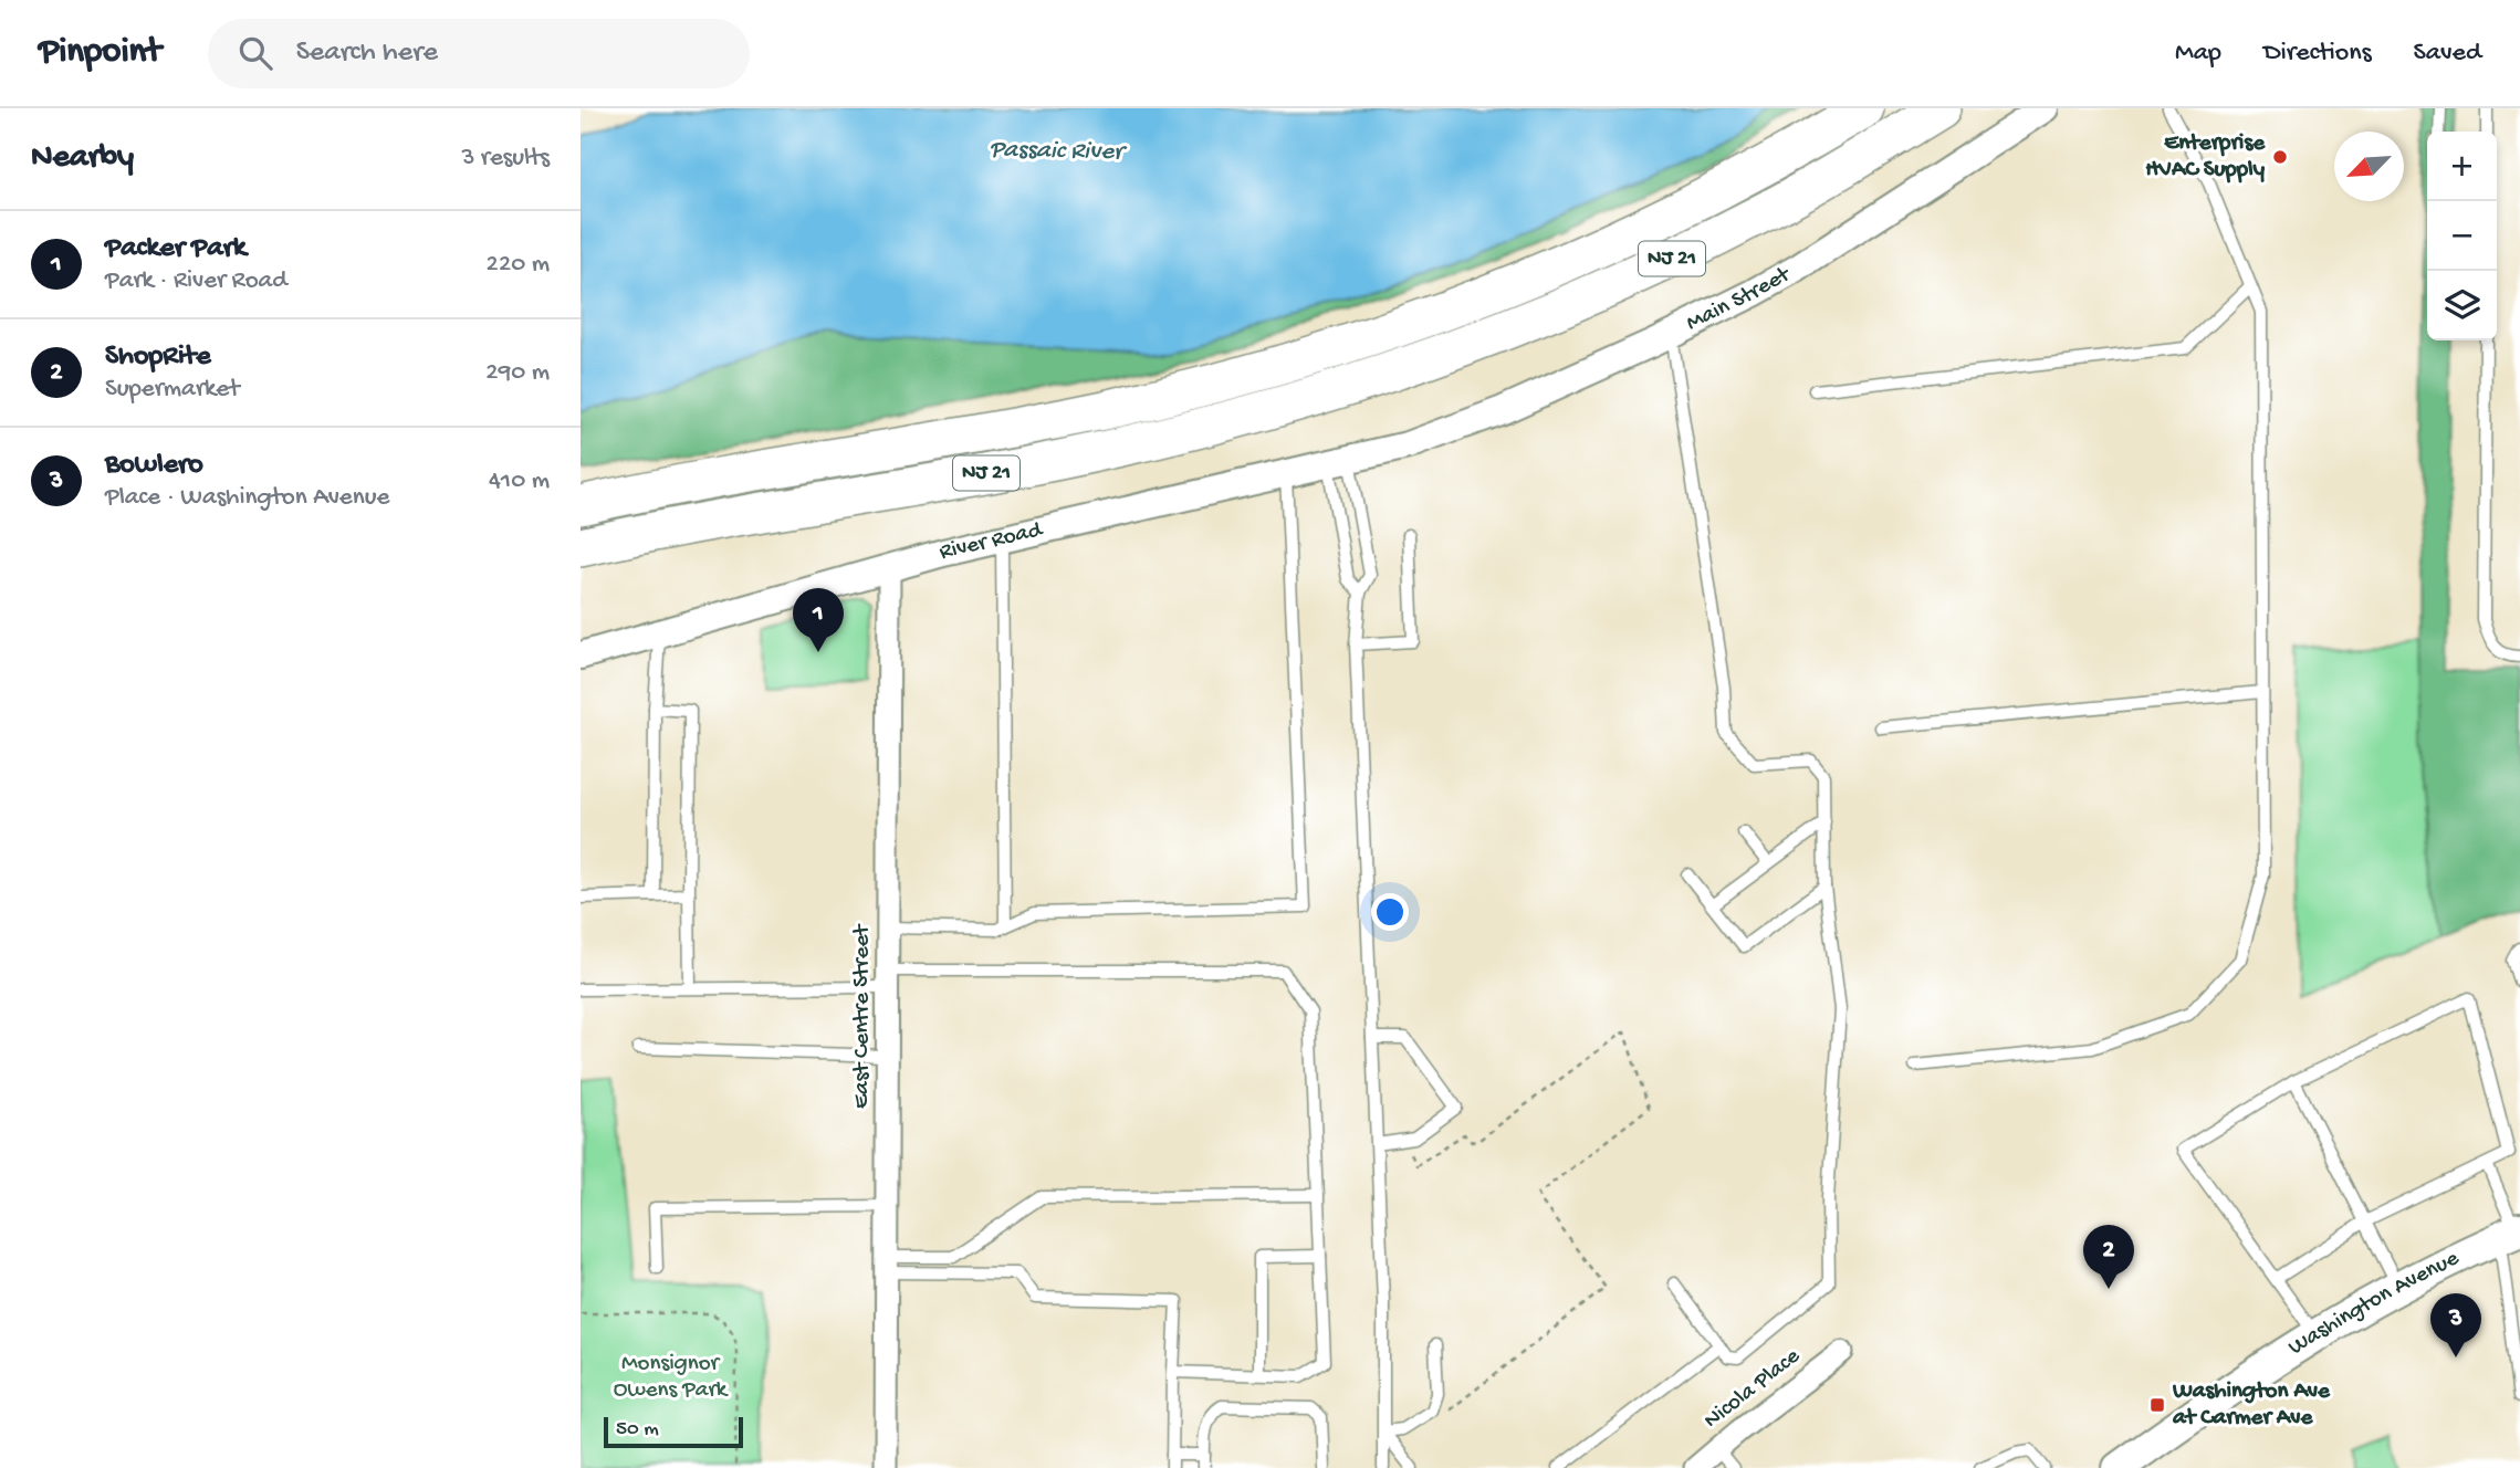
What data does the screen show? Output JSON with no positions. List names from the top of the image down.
{
  "streets": {
    "highway": ["NJ 21"],
    "main road": ["Washington Avenue"],
    "street": [
      "Main Street",
      "River Road",
      "East Centre Street",
      "Nicola Place"
    ]
  },
  "crossings": [
    ["Main Street", "River Road"],
    ["River Road", "East Centre Street"]
  ],
  "water": ["Passaic River"],
  "parks": ["Monsignor Owens Park"],
  "places": {
    "other": ["Enterprise HVAC Supply"],
    "transit": ["Washington Ave at Carmer Ave"]
  },
  "scale_bar": "50 m",
  "north": "bottom left",
  "page": {
    "header": "Pinpoint",
    "search": "Search here",
    "nav": ["Map", "Directions", "Saved"],
    "heading": ["Nearby", "3 results"],
    "map_buttons": ["+", "−"],
    "list": [
      {
        "mark": "1",
        "name": "Packer Park",
        "note": "Park · River Road",
        "value": "220 m"
      },
      {
        "mark": "2",
        "name": "ShopRite",
        "note": "Supermarket",
        "value": "290 m"
      },
      {
        "mark": "3",
        "name": "Bowlero",
        "note": "Place · Washington Avenue",
        "value": "410 m"
      }
    ],
    "pins": ["1", "2", "3"],
    "scale": "50 m"
  }
}
